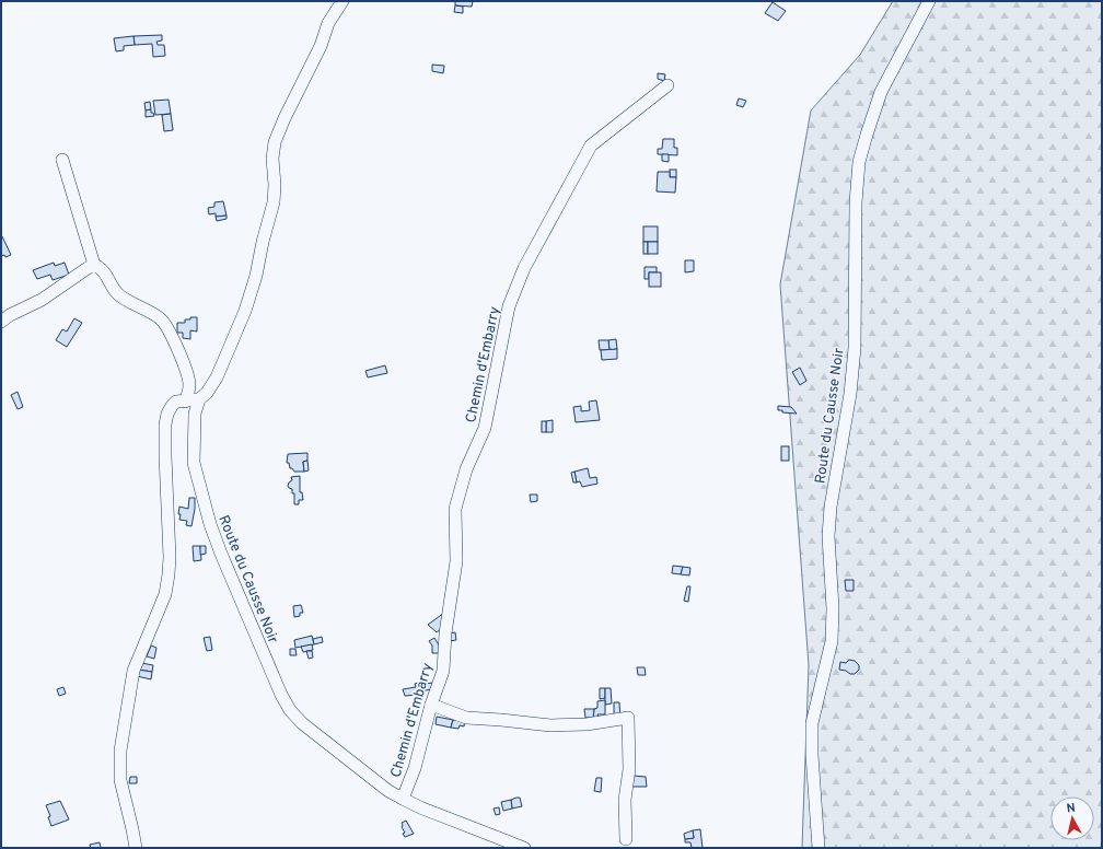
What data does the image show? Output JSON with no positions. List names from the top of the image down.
{
  "streets": {
    "street": ["Chemin d'Embarry", "Route du Causse Noir"]
  },
  "crossings": [
    ["Chemin d'Embarry", "Route du Causse Noir"]
  ],
  "north": "top"
}
